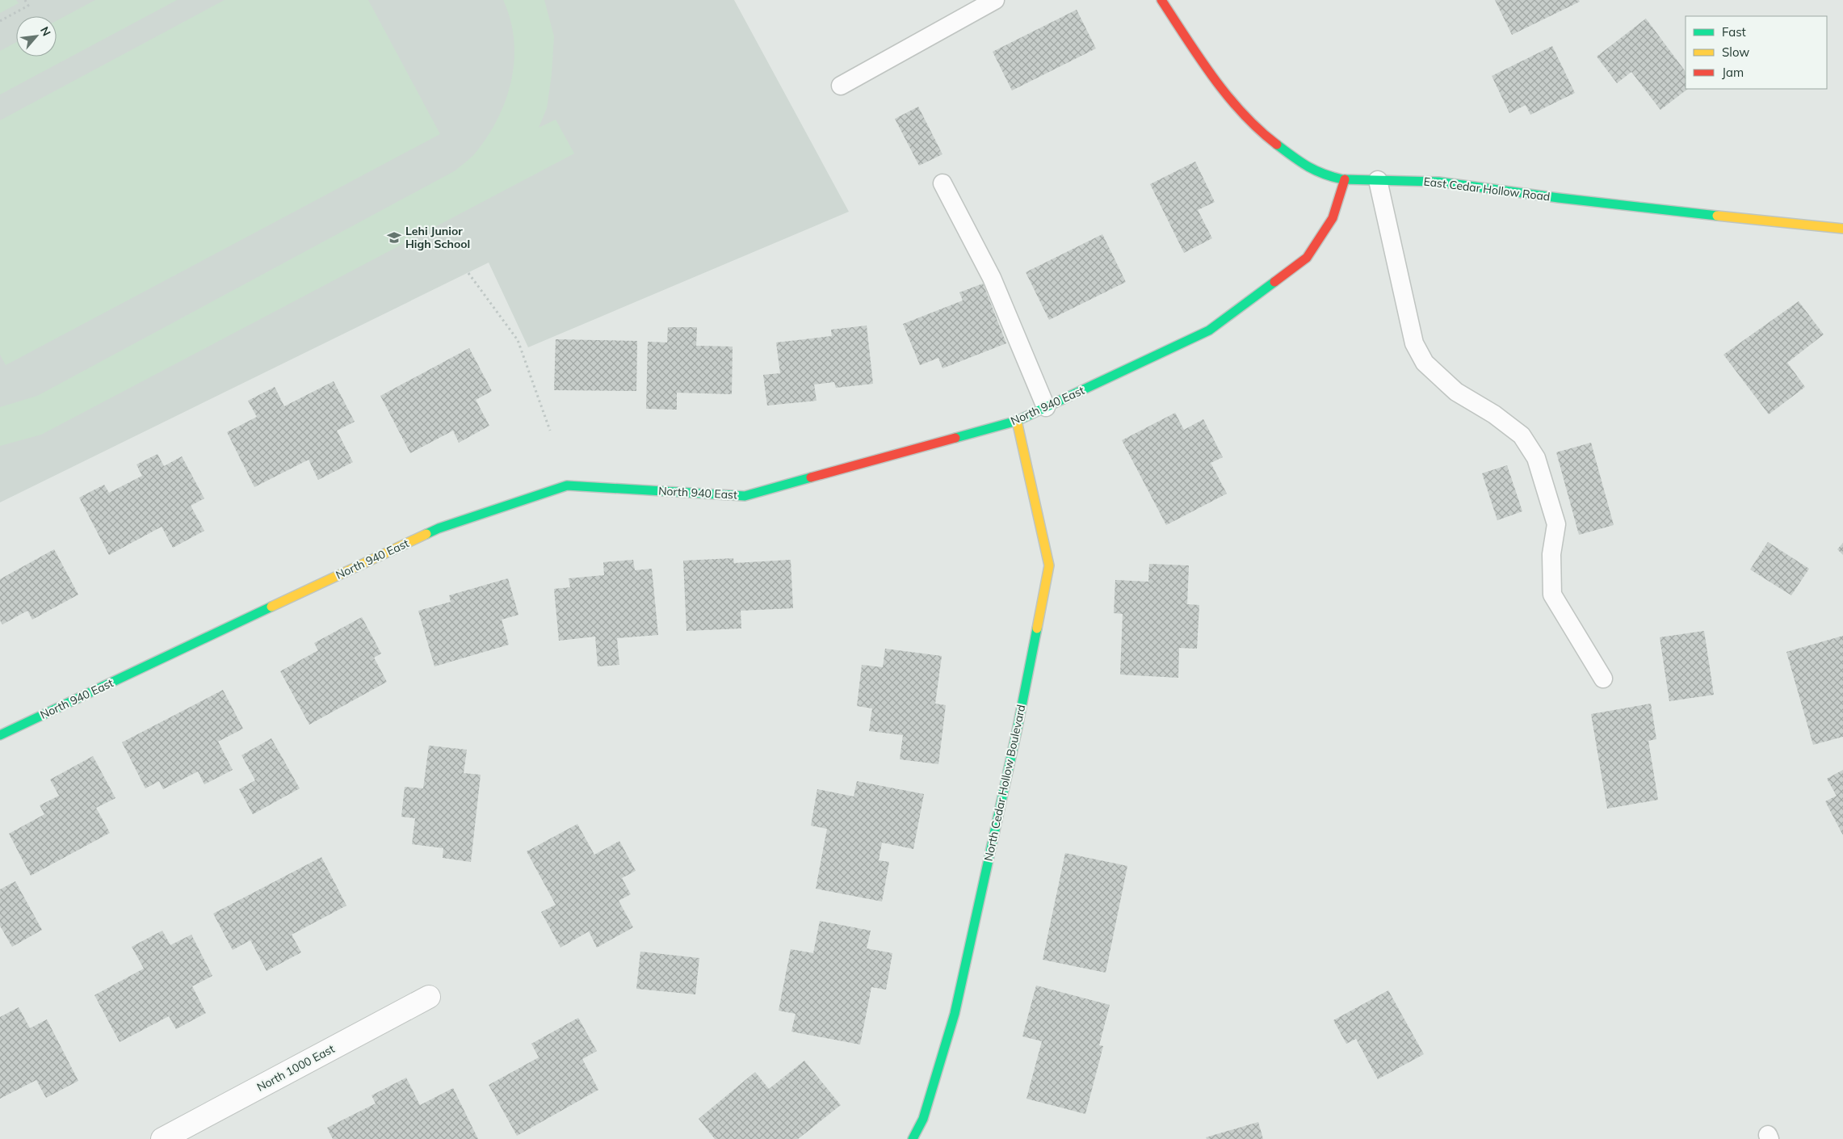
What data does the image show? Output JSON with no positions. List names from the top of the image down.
{
  "streets": {
    "street": [
      "East Cedar Hollow Road",
      "North 940 East",
      "North Cedar Hollow Boulevard",
      "North 1000 East"
    ]
  },
  "crossings": [
    ["East Cedar Hollow Road", "North 940 East"],
    ["North 940 East", "North Cedar Hollow Boulevard"]
  ],
  "places": {
    "school or university": ["Lehi Junior High School"]
  },
  "legend": ["Fast", "Slow", "Jam"],
  "north": "top right"
}
